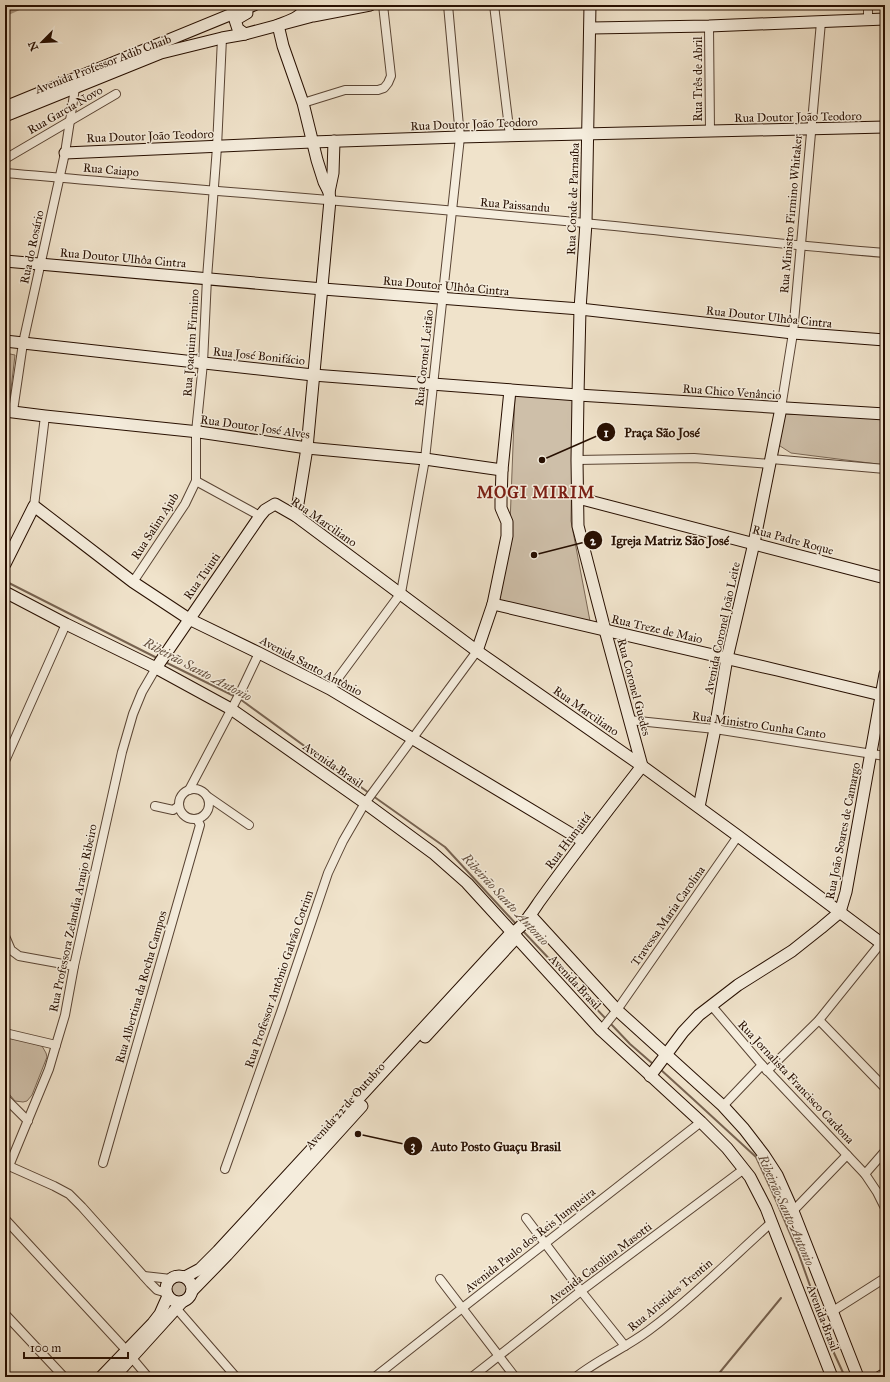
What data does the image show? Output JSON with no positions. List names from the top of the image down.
{
  "streets": {
    "street": [
      "Avenida Professor Adib Chaib",
      "Rua Três de Abril",
      "Rua Garcia Novo",
      "Rua Doutor João Teodoro",
      "Rua Caiapo",
      "Rua Conde de Parnaíba",
      "Rua Paissandu",
      "Rua Ministro Firmino Whitaker",
      "Rua do Rosário",
      "Rua Doutor Ulhôa Cintra",
      "Rua Joaquim Firmino",
      "Rua José Bonifácio",
      "Rua Coronel Leitão",
      "Rua Chico Venâncio",
      "Rua Doutor José Alves",
      "Rua Marciliano",
      "Rua Salim Ajub",
      "Rua Padre Roque",
      "Rua Tuiuti",
      "Avenida Coronel João Leite",
      "Rua Treze de Maio",
      "Avenida Santo Antônio",
      "Rua Coronel Guedes",
      "Rua Ministro Cunha Canto",
      "Avenida Brasil",
      "Rua João Soares de Camargo",
      "Rua Humaitá",
      "Travessa Maria Carolina",
      "Rua Professora Zelandia Araujo Ribeiro",
      "Rua Professor Antônio Galvão Cotrim",
      "Rua Albertina da Rocha Campos",
      "Rua Jornalista Francisco Cardona",
      "Avenida 22 de Outubro",
      "Avenida Paulo dos Reis Junqueira",
      "Avenida Carolina Masotti",
      "Rua Aristides Trentin"
    ]
  },
  "crossings": [
    ["Avenida Professor Adib Chaib", "Rua do Rosário"],
    ["Avenida Professor Adib Chaib", "Rua Joaquim Firmino"],
    ["Rua Três de Abril", "Rua Doutor João Teodoro"],
    ["Rua Garcia Novo", "Rua do Rosário"],
    ["Rua Doutor João Teodoro", "Rua Conde de Parnaíba"],
    ["Rua Doutor João Teodoro", "Rua Ministro Firmino Whitaker"],
    ["Rua Doutor João Teodoro", "Rua do Rosário"],
    ["Rua Doutor João Teodoro", "Rua Joaquim Firmino"],
    ["Rua Doutor João Teodoro", "Rua Coronel Leitão"],
    ["Rua Caiapo", "Rua Paissandu"],
    ["Rua Caiapo", "Rua do Rosário"],
    ["Rua Caiapo", "Rua Joaquim Firmino"],
    ["Rua Conde de Parnaíba", "Rua Paissandu"],
    ["Rua Conde de Parnaíba", "Rua Doutor Ulhôa Cintra"],
    ["Rua Conde de Parnaíba", "Rua Chico Venâncio"],
    ["Rua Conde de Parnaíba", "Rua Coronel Guedes"],
    ["Rua Paissandu", "Rua Ministro Firmino Whitaker"],
    ["Rua Paissandu", "Rua Joaquim Firmino"],
    ["Rua Paissandu", "Rua Coronel Leitão"],
    ["Rua Ministro Firmino Whitaker", "Rua Doutor Ulhôa Cintra"],
    ["Rua Ministro Firmino Whitaker", "Rua Chico Venâncio"],
    ["Rua Ministro Firmino Whitaker", "Avenida Coronel João Leite"],
    ["Rua do Rosário", "Rua Doutor Ulhôa Cintra"],
    ["Rua do Rosário", "Rua José Bonifácio"],
    ["Rua do Rosário", "Rua Doutor José Alves"],
    ["Rua Doutor Ulhôa Cintra", "Rua Joaquim Firmino"],
    ["Rua Doutor Ulhôa Cintra", "Rua Coronel Leitão"],
    ["Rua Joaquim Firmino", "Rua José Bonifácio"],
    ["Rua Joaquim Firmino", "Rua Doutor José Alves"],
    ["Rua Joaquim Firmino", "Rua Salim Ajub"],
    ["Rua José Bonifácio", "Rua Coronel Leitão"],
    ["Rua José Bonifácio", "Rua Chico Venâncio"],
    ["Rua Coronel Leitão", "Rua Doutor José Alves"],
    ["Rua Coronel Leitão", "Rua Marciliano"],
    ["Rua Coronel Leitão", "Avenida Santo Antônio"],
    ["Rua Chico Venâncio", "Avenida Coronel João Leite"],
    ["Rua Marciliano", "Rua Tuiuti"],
    ["Rua Marciliano", "Avenida Coronel João Leite"],
    ["Rua Marciliano", "Rua Coronel Guedes"],
    ["Rua Marciliano", "Rua João Soares de Camargo"],
    ["Rua Marciliano", "Rua Humaitá"],
    ["Rua Marciliano", "Travessa Maria Carolina"],
    ["Rua Marciliano", "Rua Professor Antônio Galvão Cotrim"],
    ["Rua Salim Ajub", "Avenida Santo Antônio"],
    ["Rua Padre Roque", "Avenida Coronel João Leite"],
    ["Rua Padre Roque", "Rua Coronel Guedes"],
    ["Rua Tuiuti", "Avenida Santo Antônio"],
    ["Rua Tuiuti", "Avenida Brasil"],
    ["Rua Tuiuti", "Rua Professora Zelandia Araujo Ribeiro"],
    ["Avenida Coronel João Leite", "Rua Treze de Maio"],
    ["Avenida Coronel João Leite", "Rua Ministro Cunha Canto"],
    ["Rua Treze de Maio", "Rua Coronel Guedes"],
    ["Rua Treze de Maio", "Rua João Soares de Camargo"],
    ["Avenida Santo Antônio", "Rua Humaitá"],
    ["Avenida Santo Antônio", "Rua Professor Antônio Galvão Cotrim"],
    ["Rua Coronel Guedes", "Rua Ministro Cunha Canto"],
    ["Rua Coronel Guedes", "Rua Humaitá"],
    ["Rua Ministro Cunha Canto", "Rua João Soares de Camargo"],
    ["Avenida Brasil", "Rua João Soares de Camargo"],
    ["Avenida Brasil", "Rua Humaitá"],
    ["Avenida Brasil", "Travessa Maria Carolina"],
    ["Avenida Brasil", "Rua Professora Zelandia Araujo Ribeiro"],
    ["Avenida Brasil", "Rua Professor Antônio Galvão Cotrim"],
    ["Avenida Brasil", "Avenida 22 de Outubro"],
    ["Avenida Brasil", "Avenida Paulo dos Reis Junqueira"],
    ["Avenida Brasil", "Avenida Carolina Masotti"],
    ["Avenida Brasil", "Rua Aristides Trentin"],
    ["Rua João Soares de Camargo", "Rua Jornalista Francisco Cardona"],
    ["Rua Humaitá", "Avenida 22 de Outubro"]
  ],
  "districts": ["MOGI MIRIM"],
  "water": ["Ribeirão Santo Antonio"],
  "places": ["Praça São José", "Igreja Matriz São José", "Auto Posto Guaçu Brasil"],
  "scale_bar": "100 m",
  "north": "bottom left"
}
